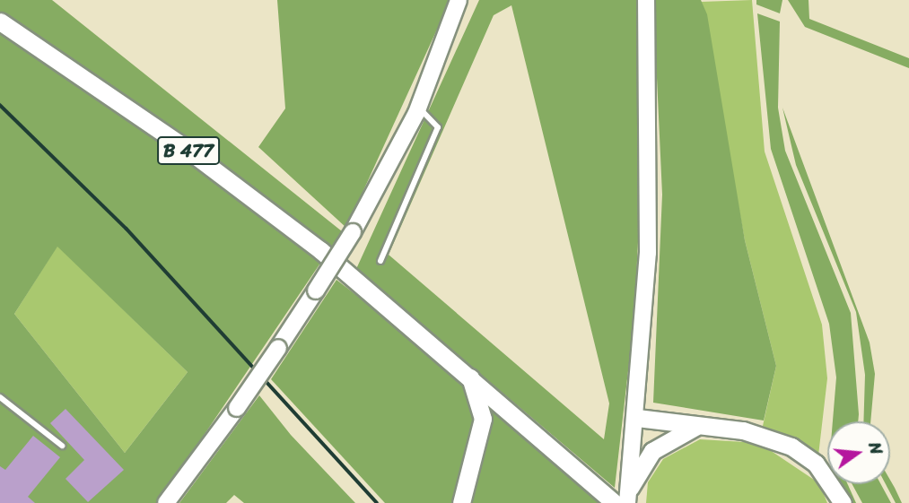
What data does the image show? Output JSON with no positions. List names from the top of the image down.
{
  "streets": {
    "main road": ["B 477"]
  },
  "north": "right"
}
